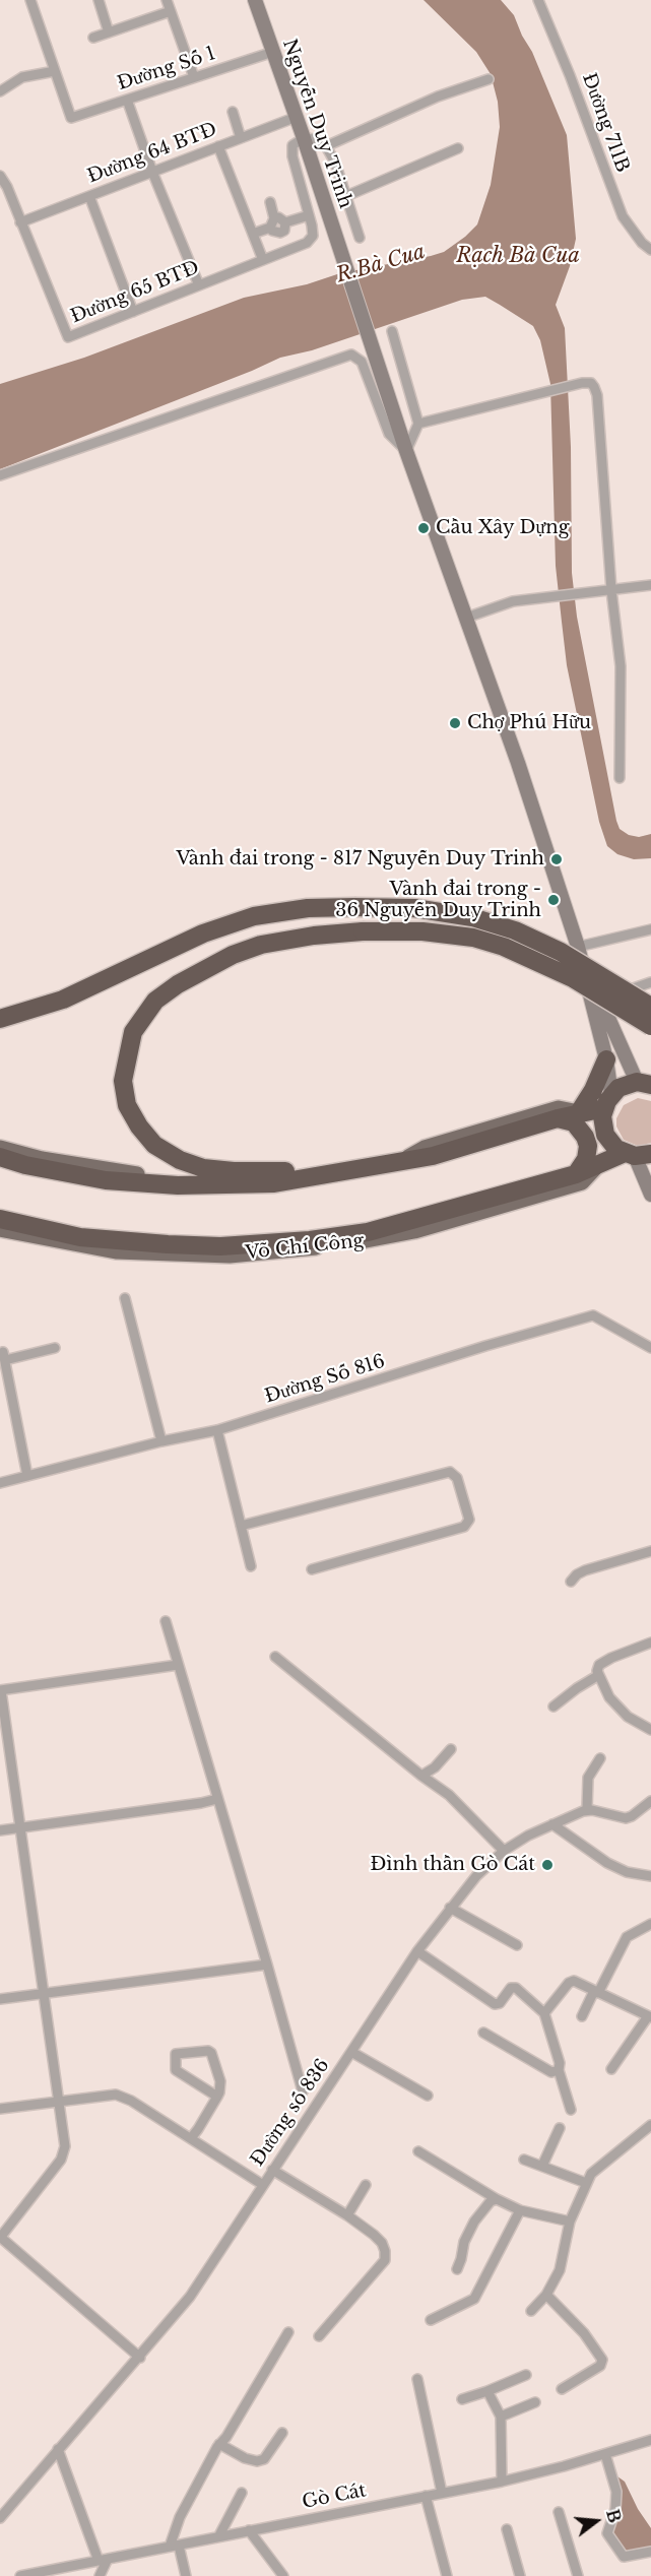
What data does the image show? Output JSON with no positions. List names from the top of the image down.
{
  "streets": {
    "highway": ["Võ Chí Công"],
    "main road": ["Nguyễn Duy Trinh"],
    "street": [
      "Đường Số 1",
      "Đường 711B",
      "Đường 64 BTĐ",
      "Đường 65 BTĐ",
      "Đường Số 816",
      "Đường số 836",
      "Gò Cát"
    ]
  },
  "crossings": [
    ["Đường Số 1", "Nguyễn Duy Trinh"],
    ["Nguyễn Duy Trinh", "Đường 64 BTĐ"],
    ["Đường 64 BTĐ", "Đường 65 BTĐ"]
  ],
  "water": ["Rạch Bà Cua", "R.Bà Cua"],
  "places": [
    "Cầu Xây Dựng",
    "Chợ Phú Hữu",
    "Vành đai trong - 817 Nguyễn Duy Trinh",
    "Vành đai trong - 36 Nguyễn Duy Trinh",
    "Đình thần Gò Cát"
  ],
  "north": "right"
}
